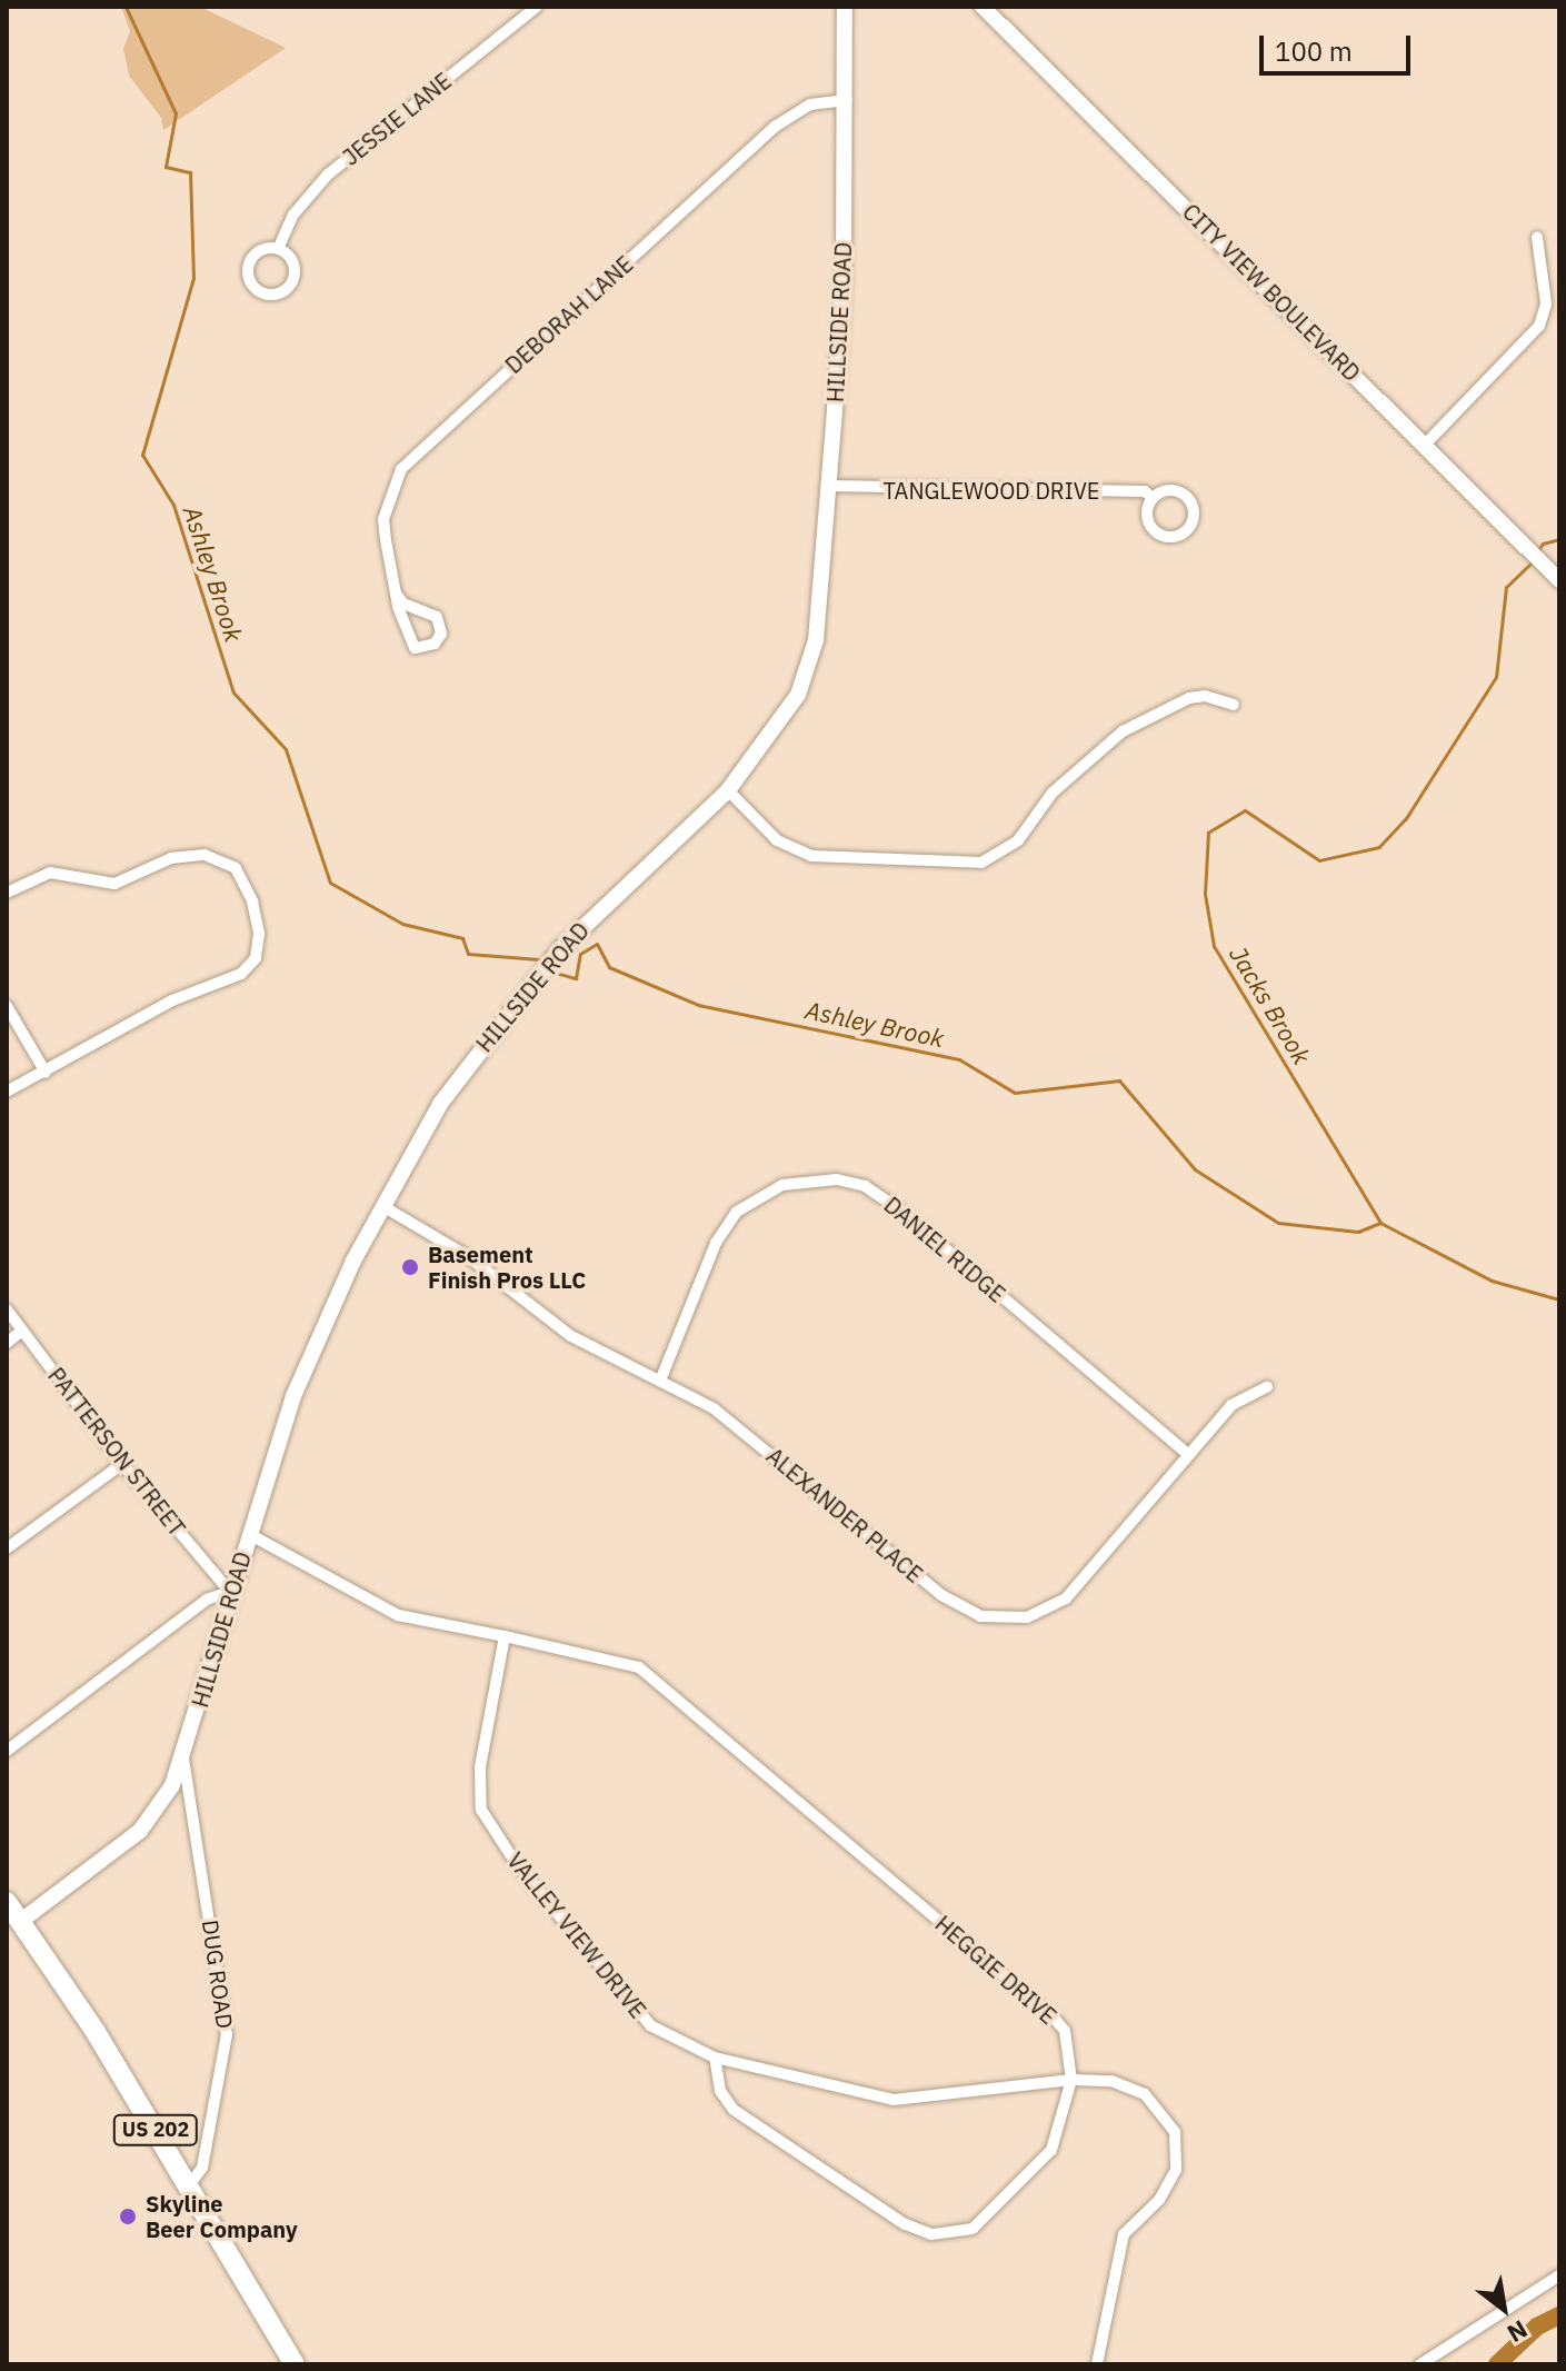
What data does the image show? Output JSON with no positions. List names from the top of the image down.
{
  "streets": {
    "highway": ["US 202"],
    "street": [
      "JESSIE LANE",
      "CITY VIEW BOULEVARD",
      "DEBORAH LANE",
      "HILLSIDE ROAD",
      "TANGLEWOOD DRIVE",
      "DANIEL RIDGE",
      "PATTERSON STREET",
      "ALEXANDER PLACE",
      "VALLEY VIEW DRIVE",
      "HEGGIE DRIVE",
      "DUG ROAD"
    ]
  },
  "crossings": [
    ["DEBORAH LANE", "HILLSIDE ROAD"],
    ["HILLSIDE ROAD", "TANGLEWOOD DRIVE"],
    ["HILLSIDE ROAD", "PATTERSON STREET"],
    ["HILLSIDE ROAD", "ALEXANDER PLACE"],
    ["HILLSIDE ROAD", "DUG ROAD"],
    ["HILLSIDE ROAD", "US 202"],
    ["DANIEL RIDGE", "ALEXANDER PLACE"],
    ["VALLEY VIEW DRIVE", "HEGGIE DRIVE"],
    ["DUG ROAD", "US 202"]
  ],
  "water": ["Ashley Brook", "Jacks Brook"],
  "places": ["Basement Finish Pros LLC", "Skyline Beer Company"],
  "scale_bar": "100 m",
  "north": "bottom right"
}
